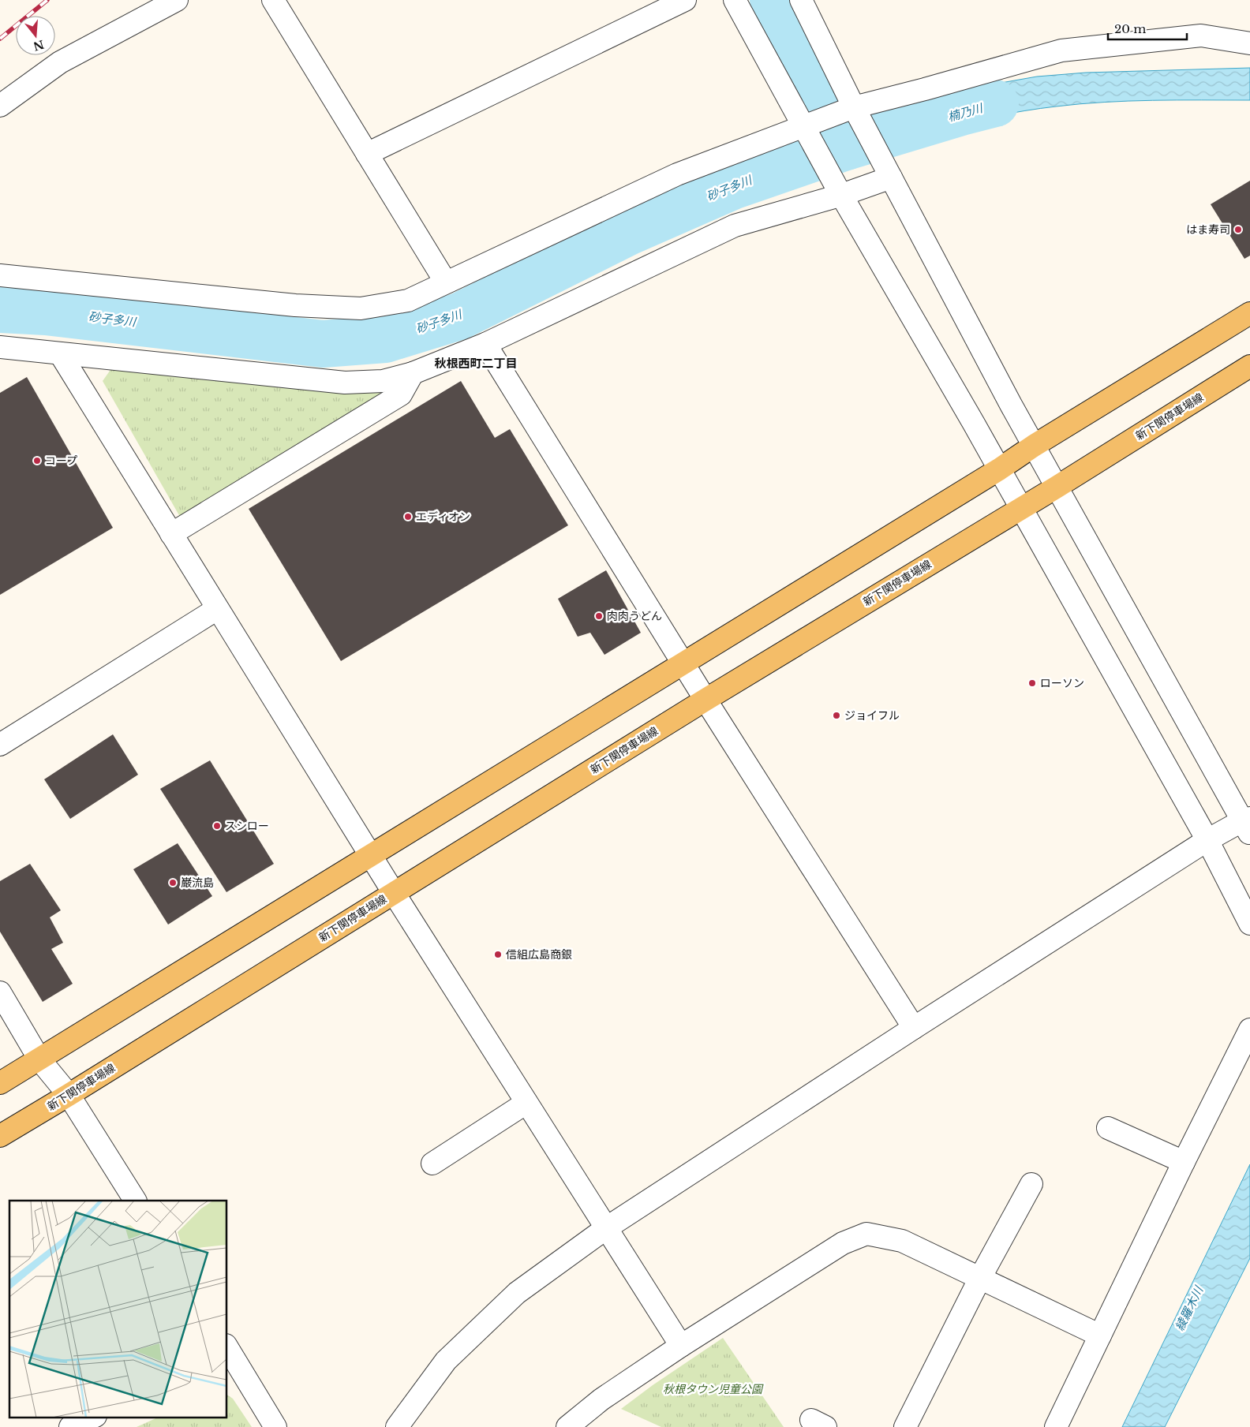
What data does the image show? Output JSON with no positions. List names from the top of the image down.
{
  "streets": {
    "main road": ["新下関停車場線"]
  },
  "districts": ["秋根西町二丁目"],
  "water": ["楠乃川", "砂子多川", "綾羅木川"],
  "parks": ["秋根タウン児童公園"],
  "places": [
    "はま寿司",
    "コープ",
    "エディオン",
    "肉肉うどん",
    "ローソン",
    "ジョイフル",
    "スシロー",
    "巌流島",
    "信組広島商銀"
  ],
  "scale_bar": "20 m",
  "north": "bottom"
}
